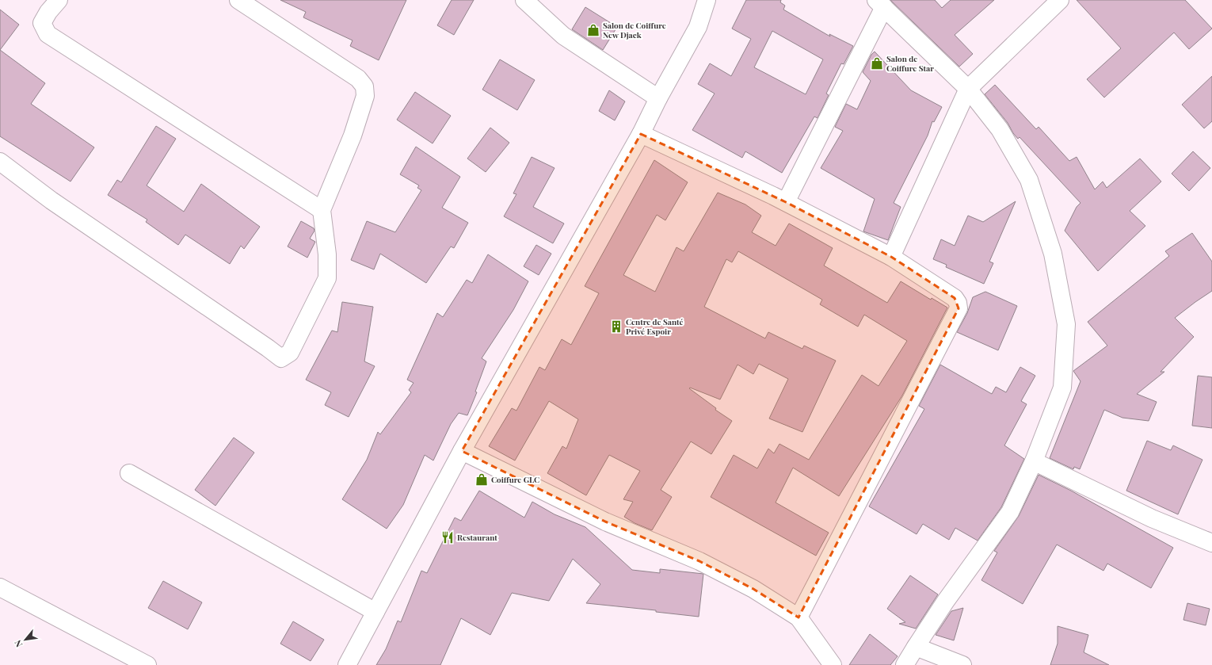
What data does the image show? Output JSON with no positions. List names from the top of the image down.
{
  "places": {
    "shop": ["Salon de Coiffure New Djack", "Salon de Coiffure Star", "Coiffure GLC"],
    "building": ["Centre de Santé Privé Espoir"],
    "restaurant": ["Restaurant"]
  },
  "north": "bottom left"
}
